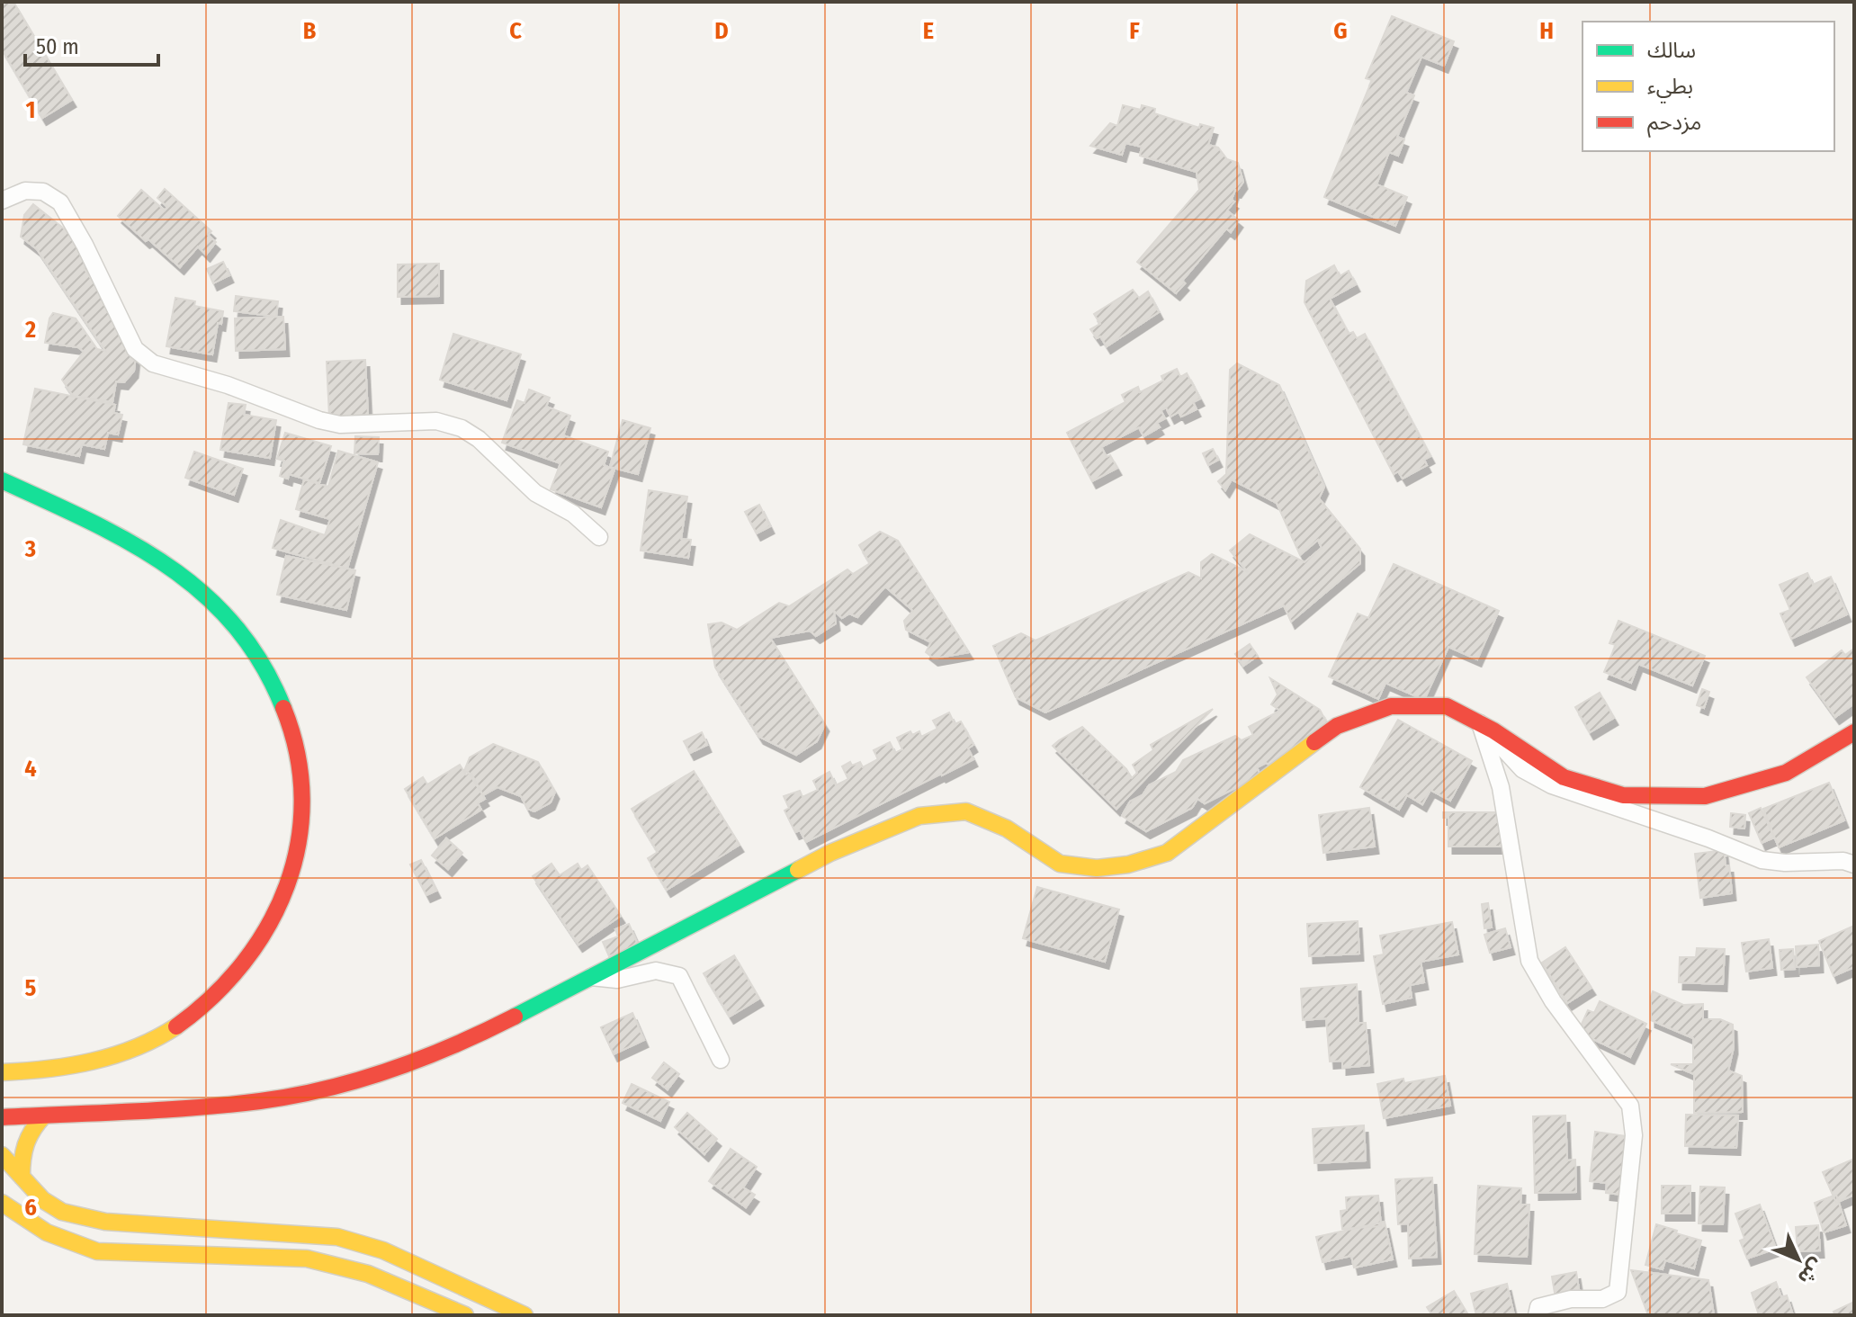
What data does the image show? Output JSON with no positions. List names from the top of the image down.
{
  "legend": ["سالك", "بطيء", "مزدحم"],
  "scale_bar": "50 m",
  "north": "bottom right",
  "grid": {
    "columns": [
      "B",
      "C",
      "D",
      "E",
      "F",
      "G",
      "H"
    ],
    "rows": [
      "1",
      "2",
      "3",
      "4",
      "5",
      "6"
    ]
  }
}
